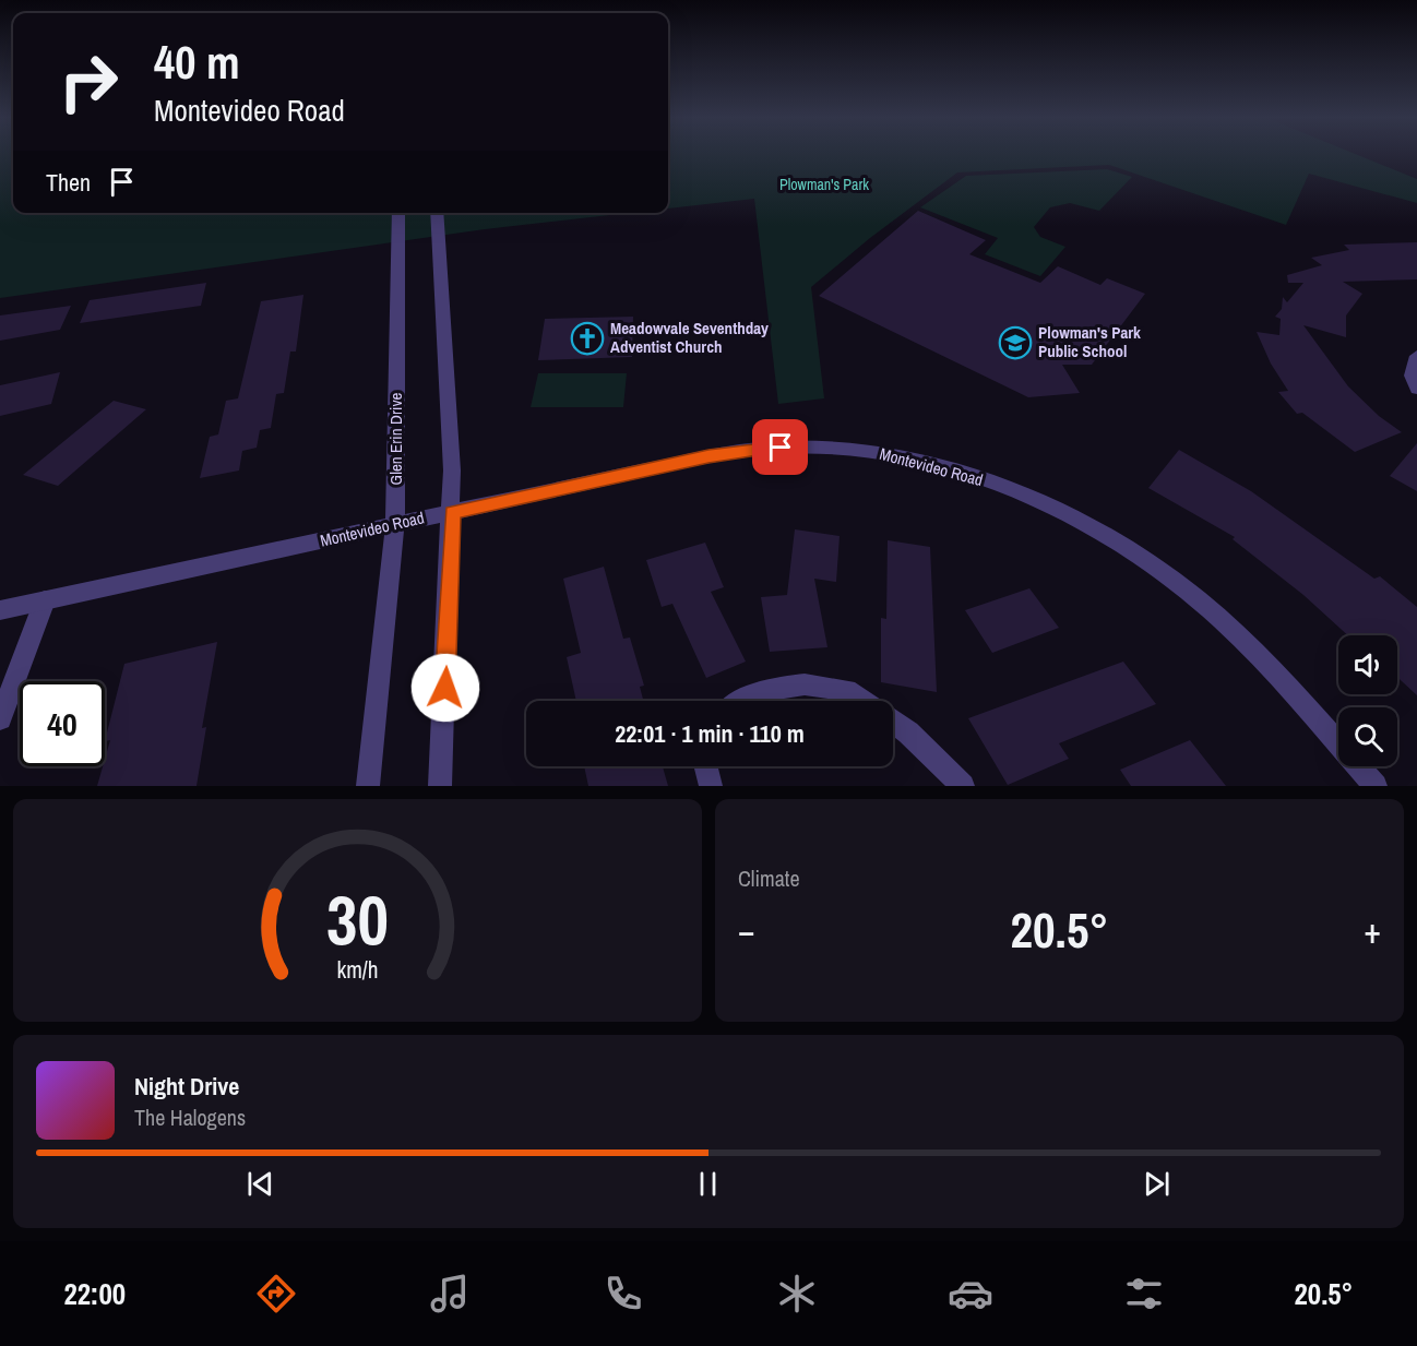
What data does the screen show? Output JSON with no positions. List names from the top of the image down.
{
  "streets": {
    "street": ["Glen Erin Drive", "Montevideo Road"]
  },
  "crossings": [
    ["Glen Erin Drive", "Montevideo Road"]
  ],
  "parks": ["Plowman's Park"],
  "places": {
    "church": ["Meadowvale Seventhday Adventist Church"],
    "school or university": ["Plowman's Park Public School"]
  },
  "page": {
    "turn": ["40 m", "Montevideo Road"],
    "then": "Then",
    "limit": "40",
    "trip": "22:01 · 1 min · 110 m",
    "tile": "Climate",
    "heat": ["−", "20.5°", "+"],
    "song": ["Night Drive", "The Halogens"],
    "tabs": ["22:00", "20.5°"],
    "gauge": ["30", "km/h"]
  }
}
